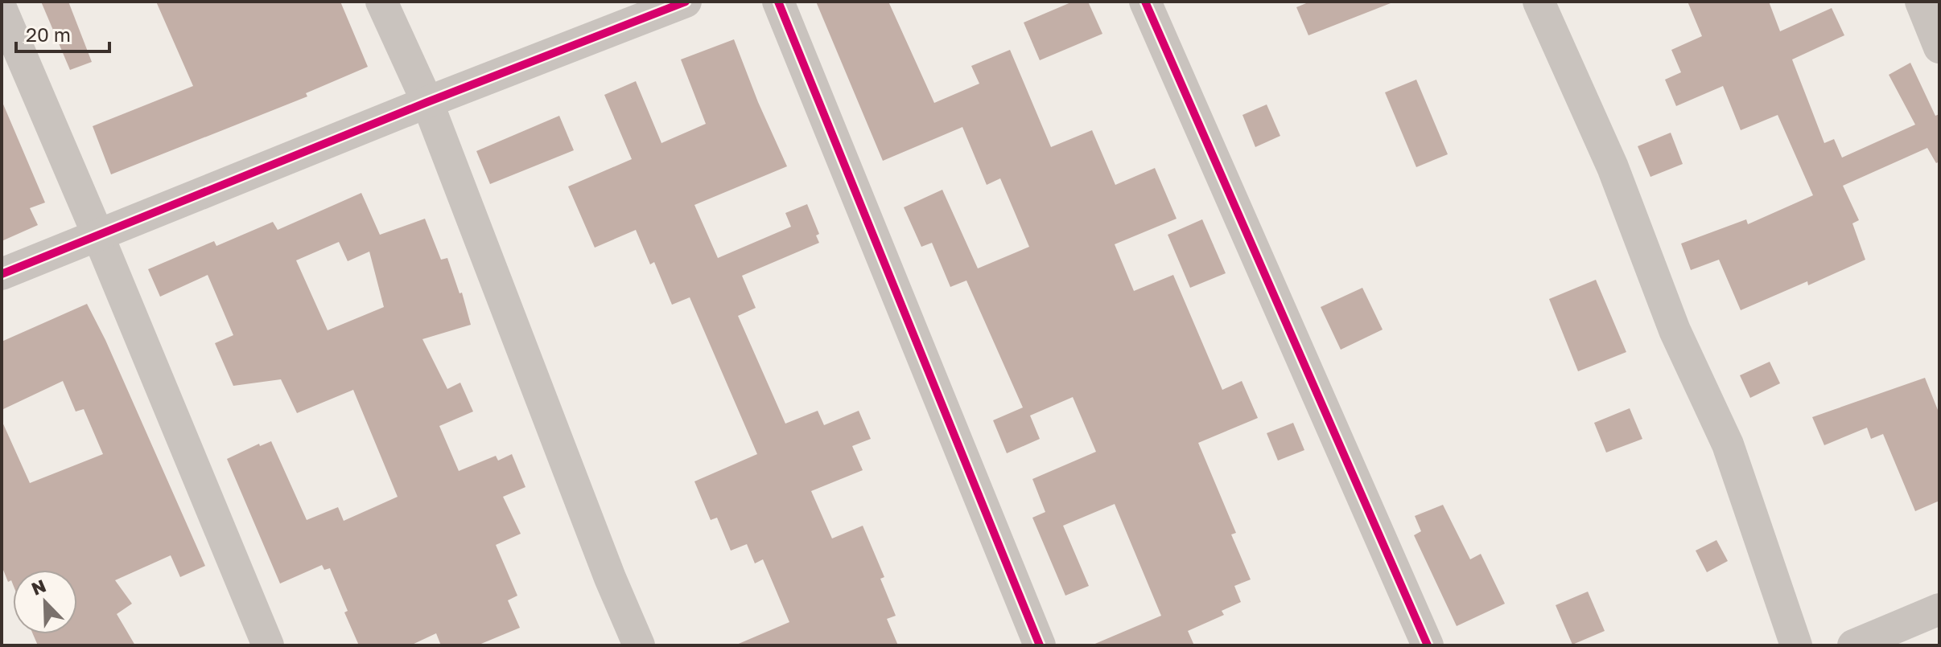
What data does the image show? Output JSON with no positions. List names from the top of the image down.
{
  "scale_bar": "20 m",
  "north": "top left"
}
